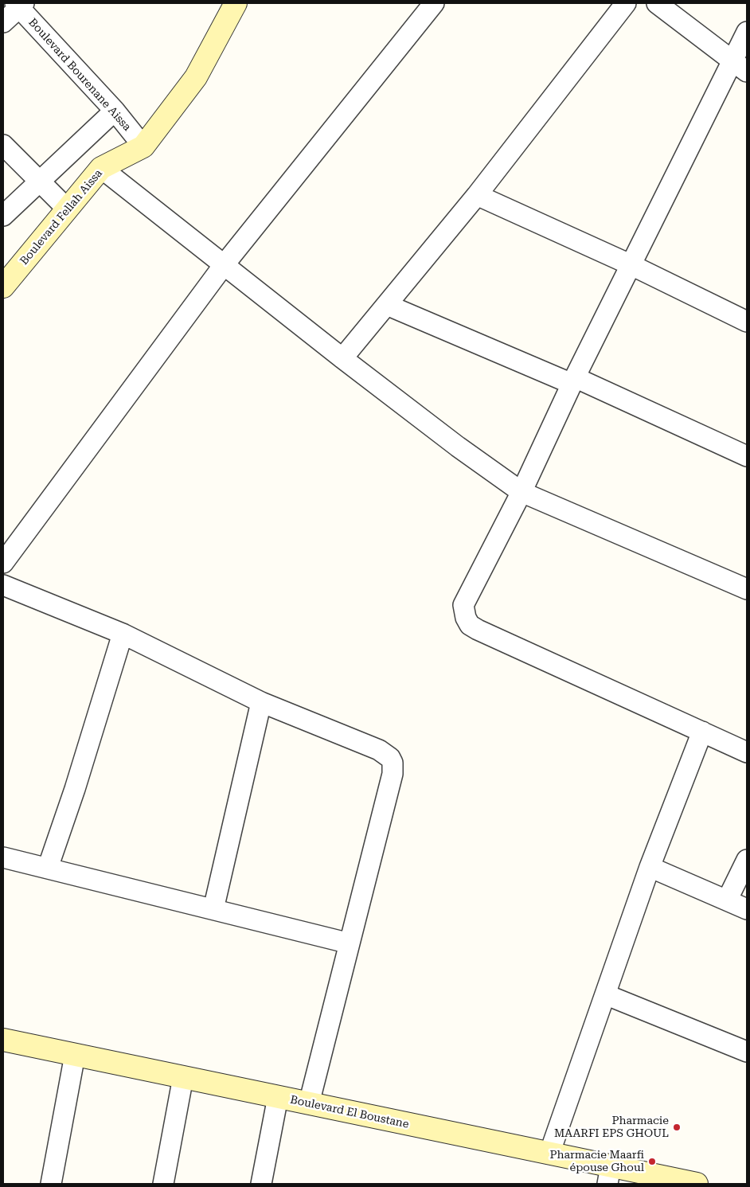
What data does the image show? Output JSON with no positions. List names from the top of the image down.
{
  "streets": {
    "main road": ["Boulevard Fellah Aissa", "Boulevard El Boustane"],
    "street": ["Boulevard Bourenane Aissa"]
  },
  "crossings": [
    ["Boulevard Bourenane Aissa", "Boulevard Fellah Aissa"]
  ],
  "places": ["Pharmacie MAARFI EPS GHOUL", "Pharmacie Maarfi épouse Ghoul"]
}
